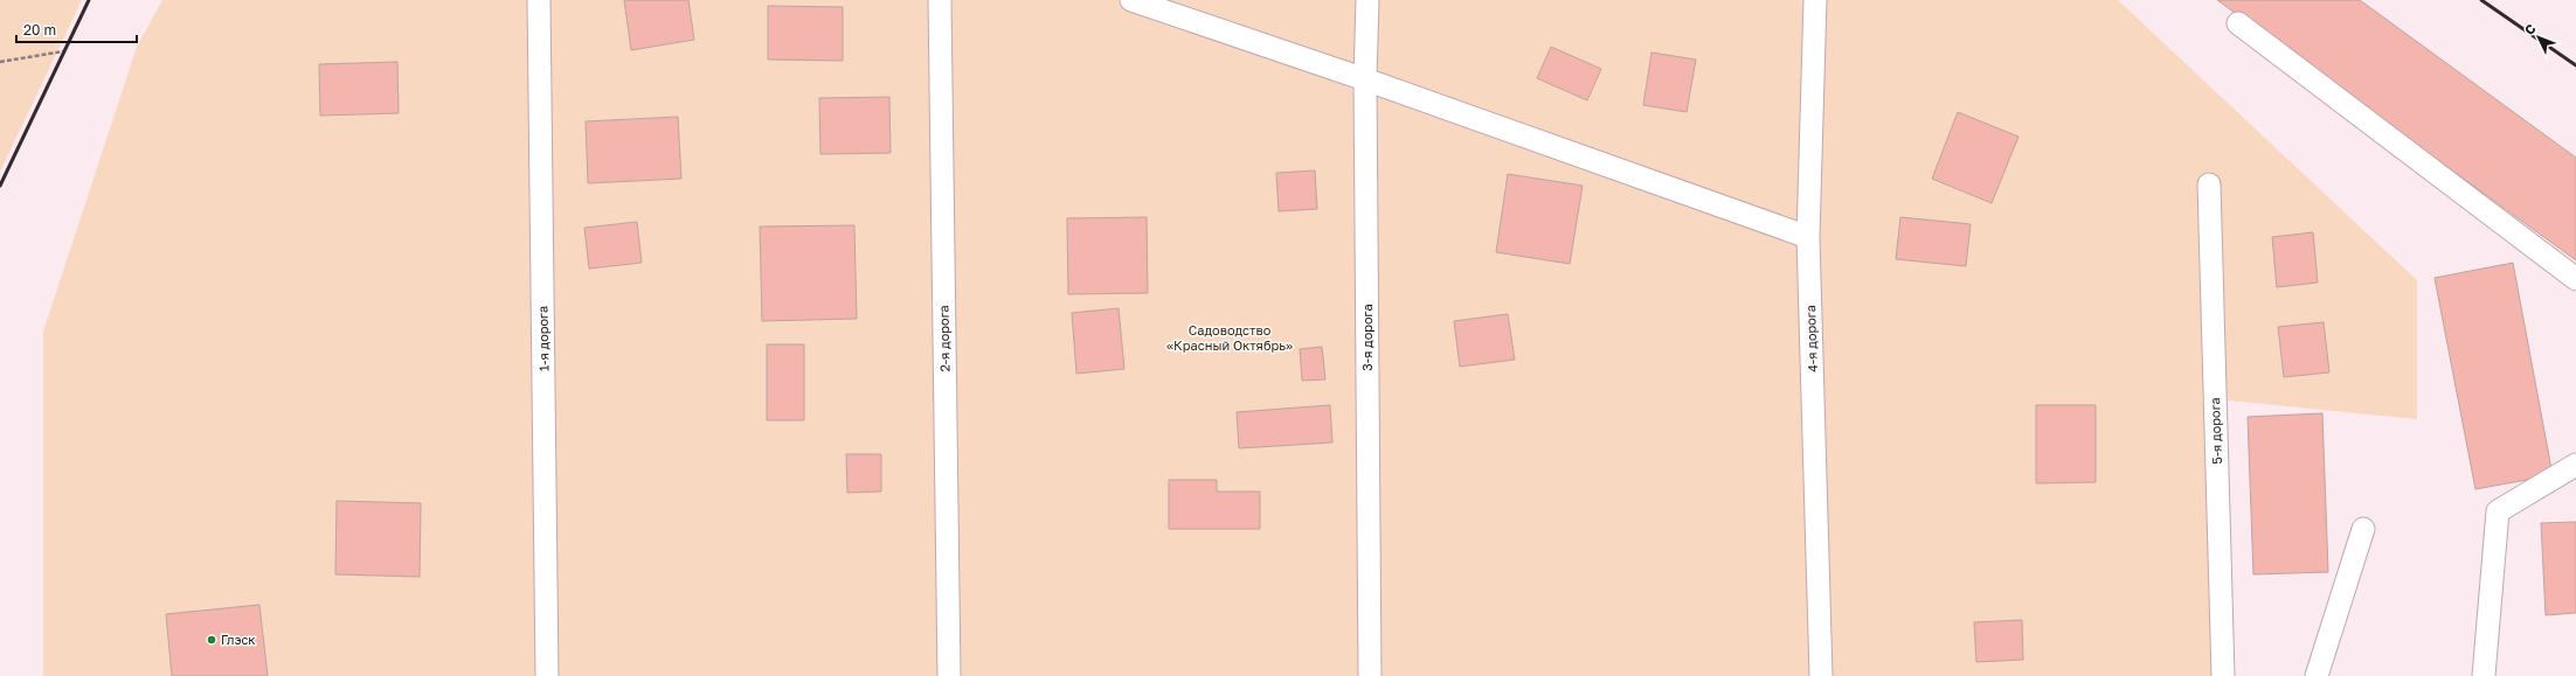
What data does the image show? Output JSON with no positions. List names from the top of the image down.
{
  "streets": {
    "lane": [
      "3-я дорога",
      "1-я дорога",
      "2-я дорога",
      "4-я дорога",
      "5-я дорога"
    ]
  },
  "parks": ["Садоводство «Красный Октябрь»"],
  "places": ["Глэск"],
  "scale_bar": "20 m",
  "north": "top left"
}
